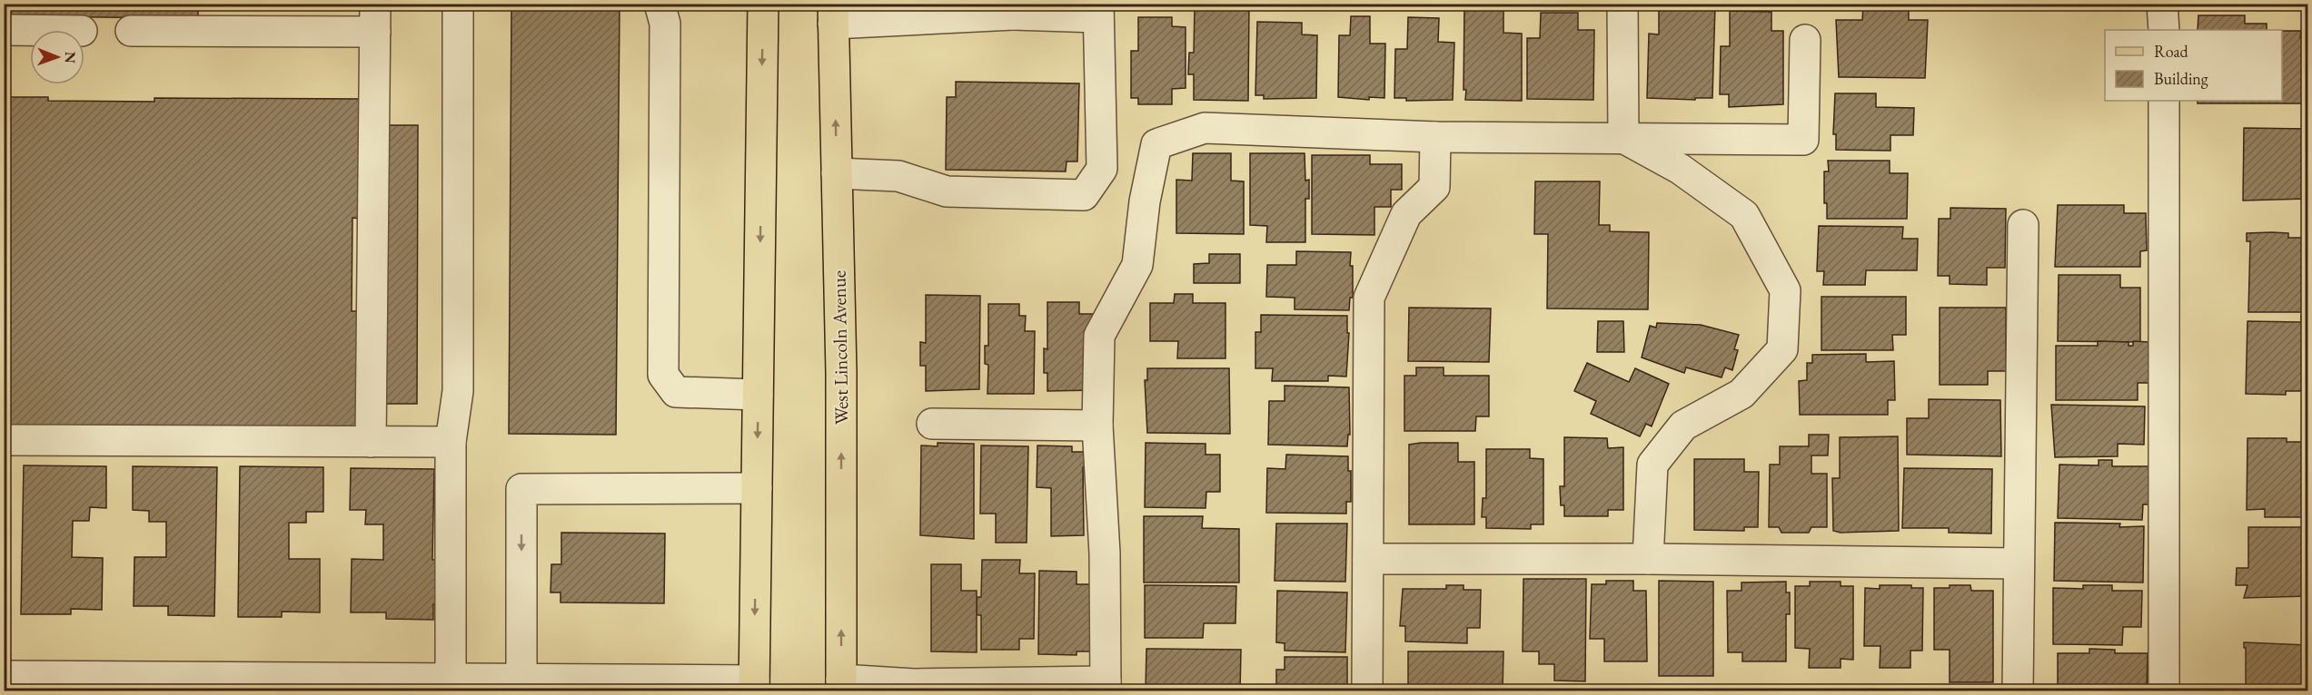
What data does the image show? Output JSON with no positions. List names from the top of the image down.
{
  "streets": {
    "main road": ["West Lincoln Avenue"]
  },
  "legend": ["Road", "Building"],
  "north": "right"
}
